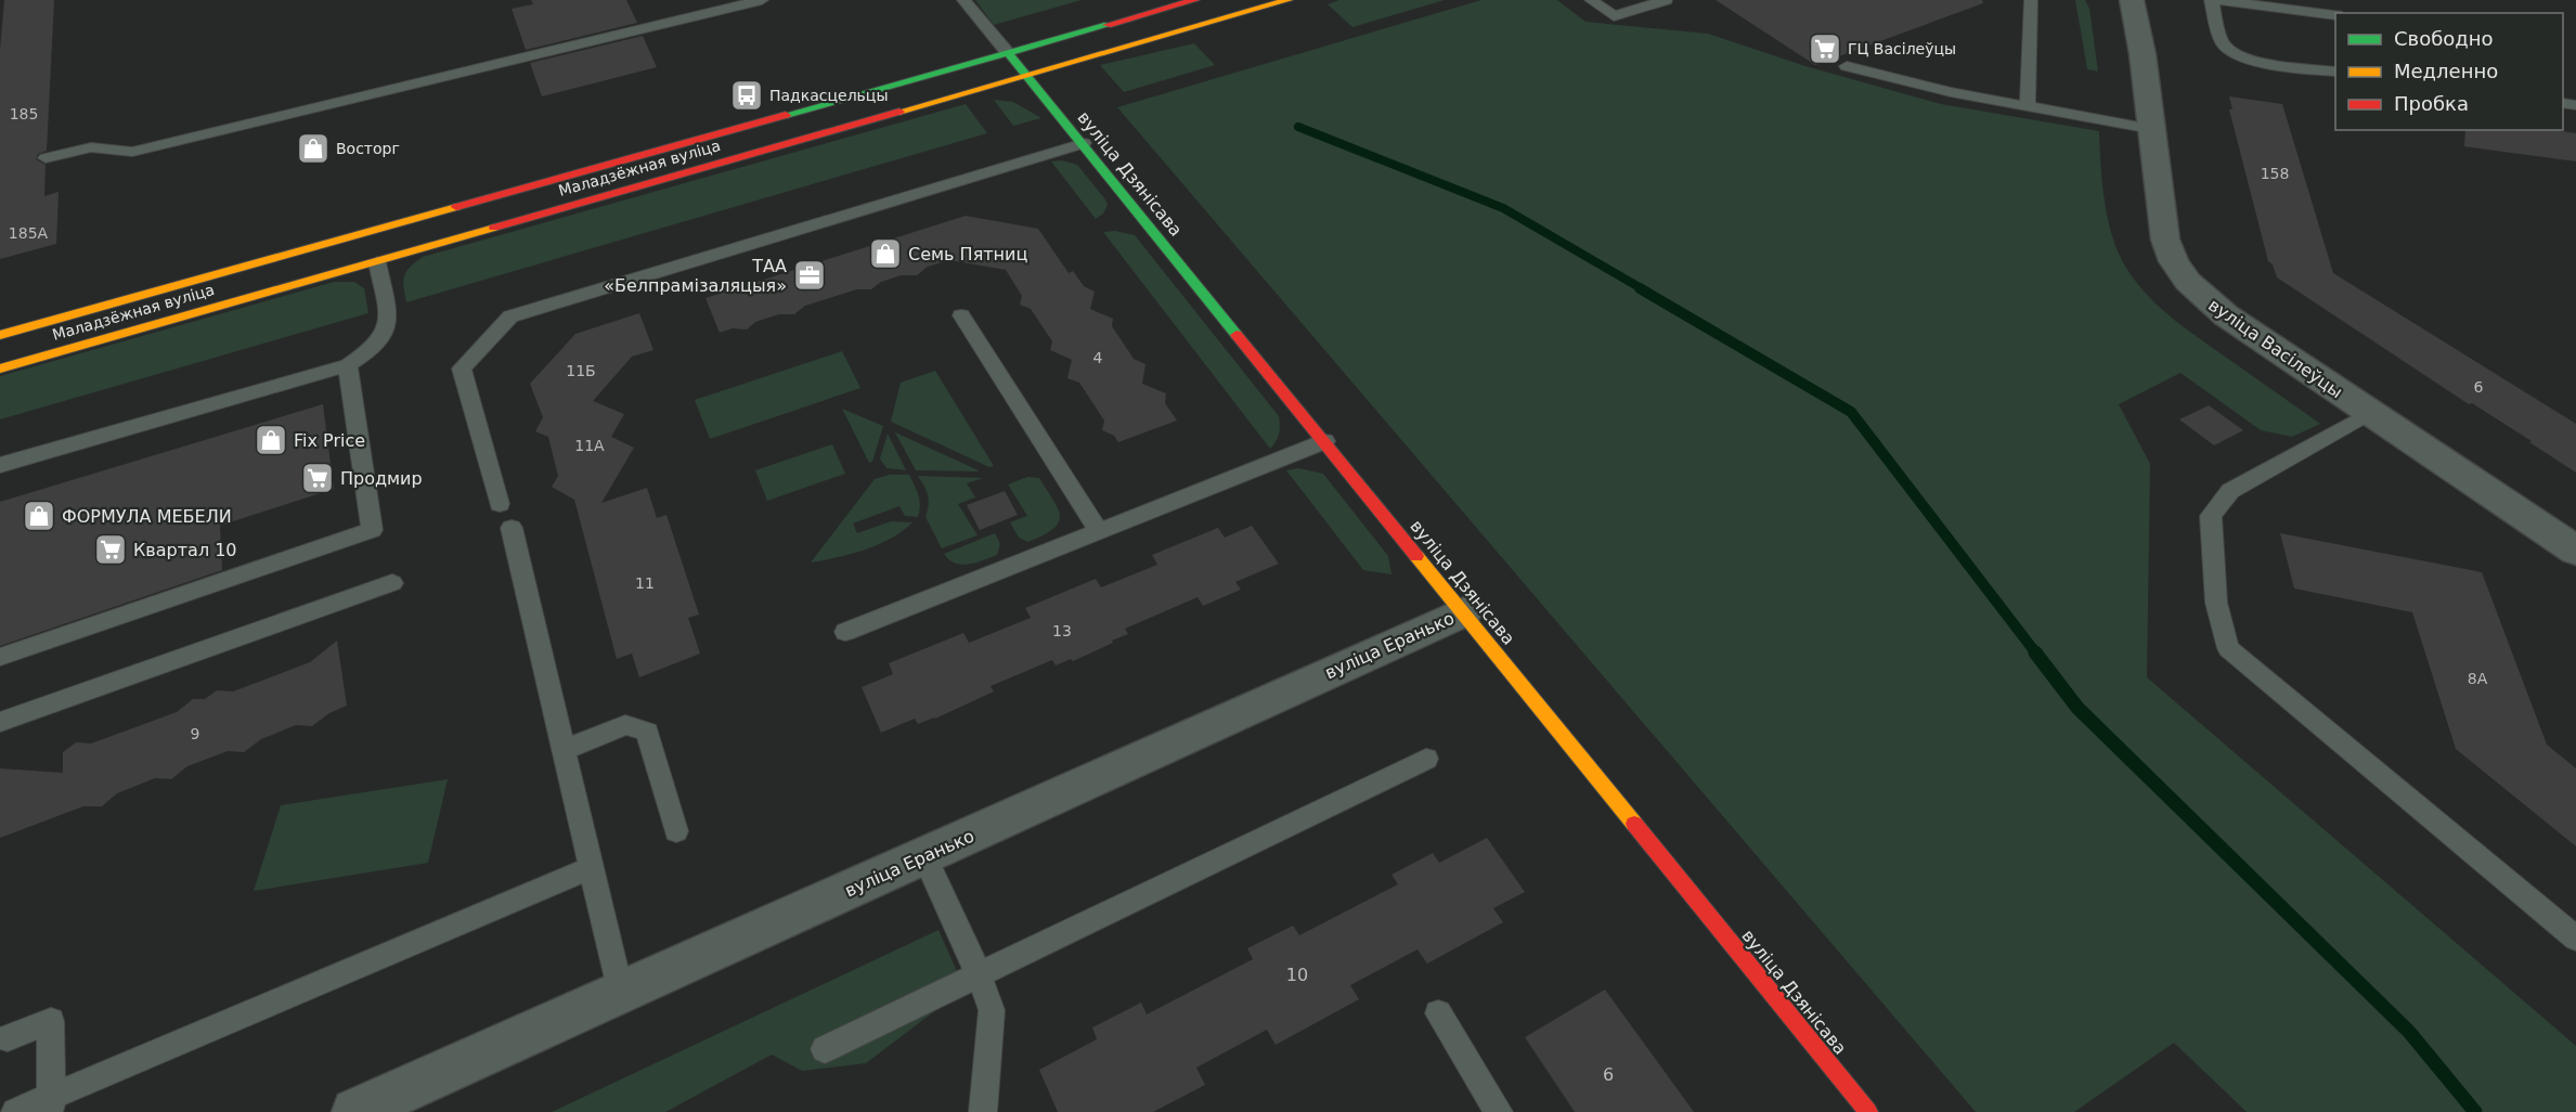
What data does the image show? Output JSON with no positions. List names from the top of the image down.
{
  "streets": {
    "main road": ["Маладзёжная вуліца", "вуліца Дзянісава"],
    "street": ["вуліца Васілеўцы", "вуліца Еранько"]
  },
  "crossings": [
    ["Маладзёжная вуліца", "вуліца Дзянісава"],
    ["вуліца Дзянісава", "вуліца Еранько"]
  ],
  "places": {
    "supermarket": ["ГЦ Васілеўцы", "Продмир", "Квартал 10"],
    "bus stop": ["Падкасцельцы"],
    "shop": [
      "Восторг",
      "Семь Пятниц",
      "Fix Price",
      "ФОРМУЛА МЕБЕЛИ"
    ],
    "office": ["ТАА «Белпрамізаляцыя»"]
  },
  "house_numbers": [
    "185",
    "158",
    "185А",
    "4",
    "11Б",
    "6",
    "11А",
    "11",
    "13",
    "8А",
    "9",
    "10",
    "6"
  ],
  "legend": ["Свободно", "Медленно", "Пробка"]
}
